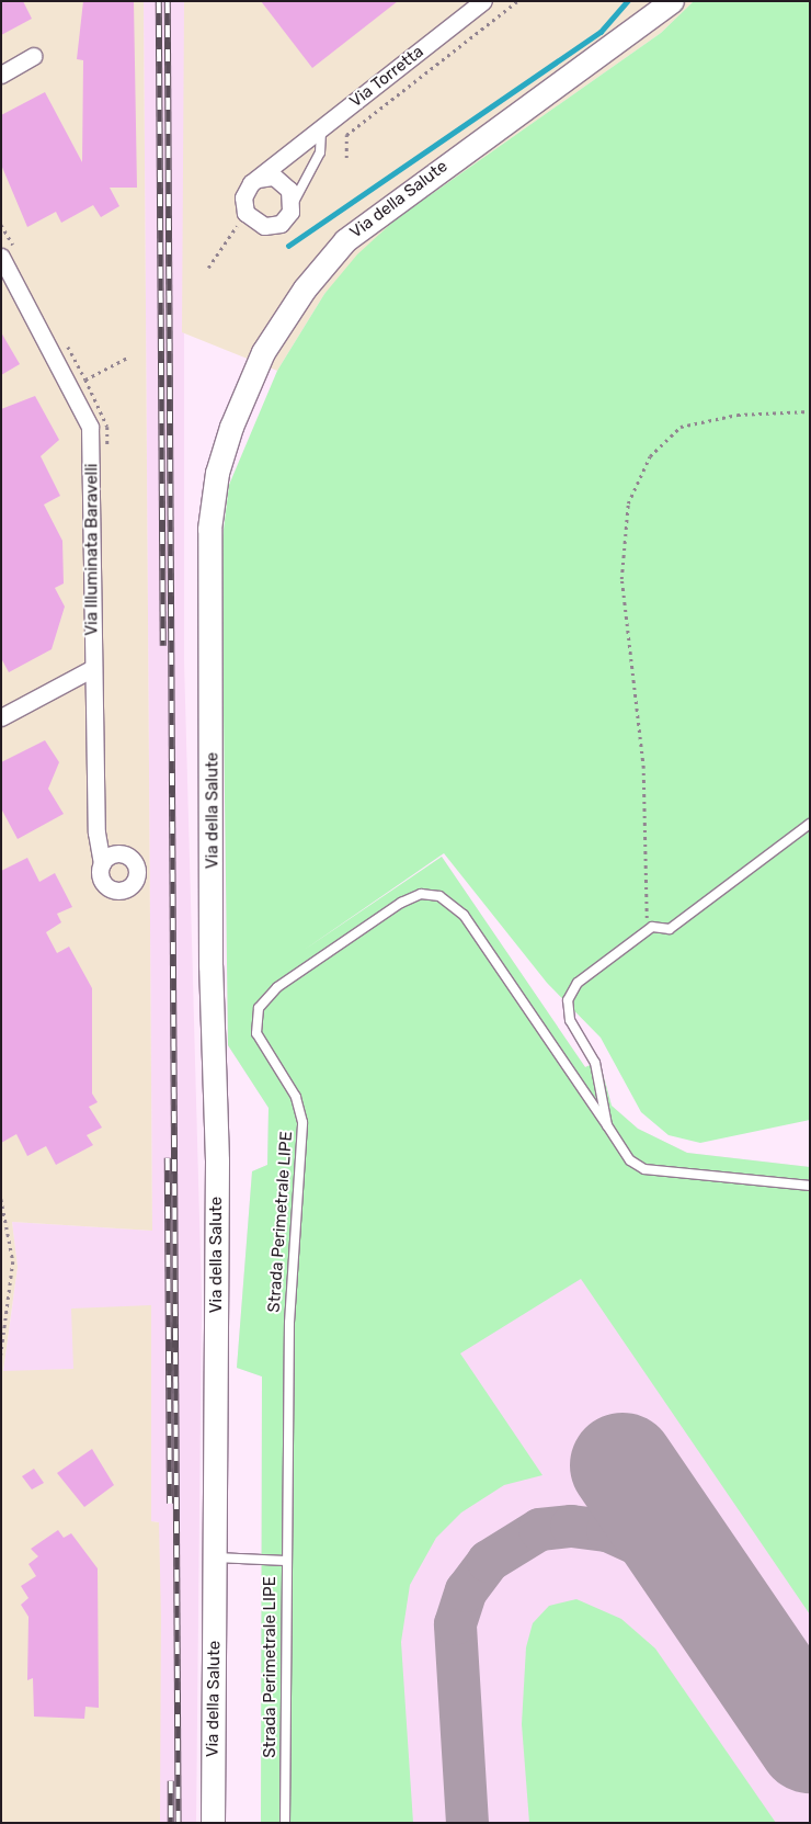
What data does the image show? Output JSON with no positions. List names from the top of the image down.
{
  "streets": {
    "street": ["Via Torretta", "Via della Salute", "Via Illuminata Baravelli"],
    "lane": ["Strada Perimetrale LIPE"]
  }
}
